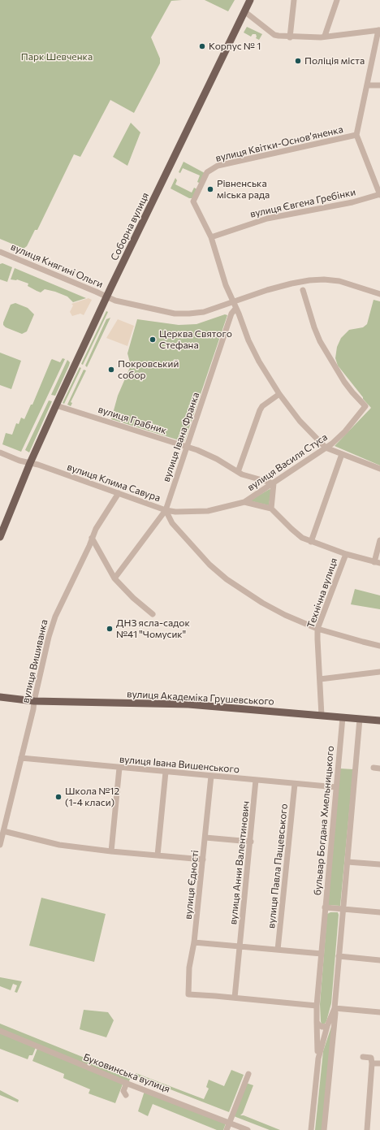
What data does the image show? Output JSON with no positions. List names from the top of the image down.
{
  "streets": {
    "main road": ["Соборна вулиця", "вулиця Академіка Грушевського"],
    "street": [
      "вулиця Квітки-Основʼяненка",
      "вулиця Євгена Гребінки",
      "вулиця Княгині Ольги",
      "вулиця Грабник",
      "вулиця Івана Франка",
      "вулиця Василя Стуса",
      "вулиця Клима Савура",
      "Технічна вулиця",
      "вулиця Вишиванка",
      "вулиця Івана Вишенського",
      "бульвар Богдана Хмельницького",
      "вулиця Анни Валентинович",
      "вулиця Павла Пащевського",
      "вулиця Єдності",
      "Буковинська вулиця"
    ]
  },
  "crossings": [
    ["вулиця Квітки-Основʼяненка", "вулиця Євгена Гребінки"],
    ["Соборна вулиця", "вулиця Княгині Ольги"],
    ["Соборна вулиця", "вулиця Грабник"],
    ["Соборна вулиця", "вулиця Клима Савура"],
    ["вулиця Грабник", "вулиця Івана Франка"],
    ["вулиця Грабник", "вулиця Василя Стуса"],
    ["вулиця Івана Франка", "вулиця Клима Савура"],
    ["вулиця Клима Савура", "Технічна вулиця"],
    ["вулиця Клима Савура", "вулиця Вишиванка"],
    ["Технічна вулиця", "вулиця Академіка Грушевського"],
    ["вулиця Вишиванка", "вулиця Академіка Грушевського"],
    ["вулиця Вишиванка", "вулиця Івана Вишенського"],
    ["вулиця Академіка Грушевського", "бульвар Богдана Хмельницького"],
    ["вулиця Івана Вишенського", "бульвар Богдана Хмельницького"],
    ["вулиця Івана Вишенського", "вулиця Анни Валентинович"],
    ["вулиця Івана Вишенського", "вулиця Павла Пащевського"],
    ["вулиця Івана Вишенського", "вулиця Єдності"],
    ["вулиця Анни Валентинович", "вулиця Єдності"]
  ],
  "parks": ["Парк Шевченка"],
  "places": [
    "Корпус № 1",
    "Поліція міста",
    "Рівненська міська рада",
    "Церква Святого Стефана",
    "Покровський собор",
    "ДНЗ ясла-садок №41 \"Чомусик\"",
    "Школа №12 (1-4 класи)"
  ]
}
